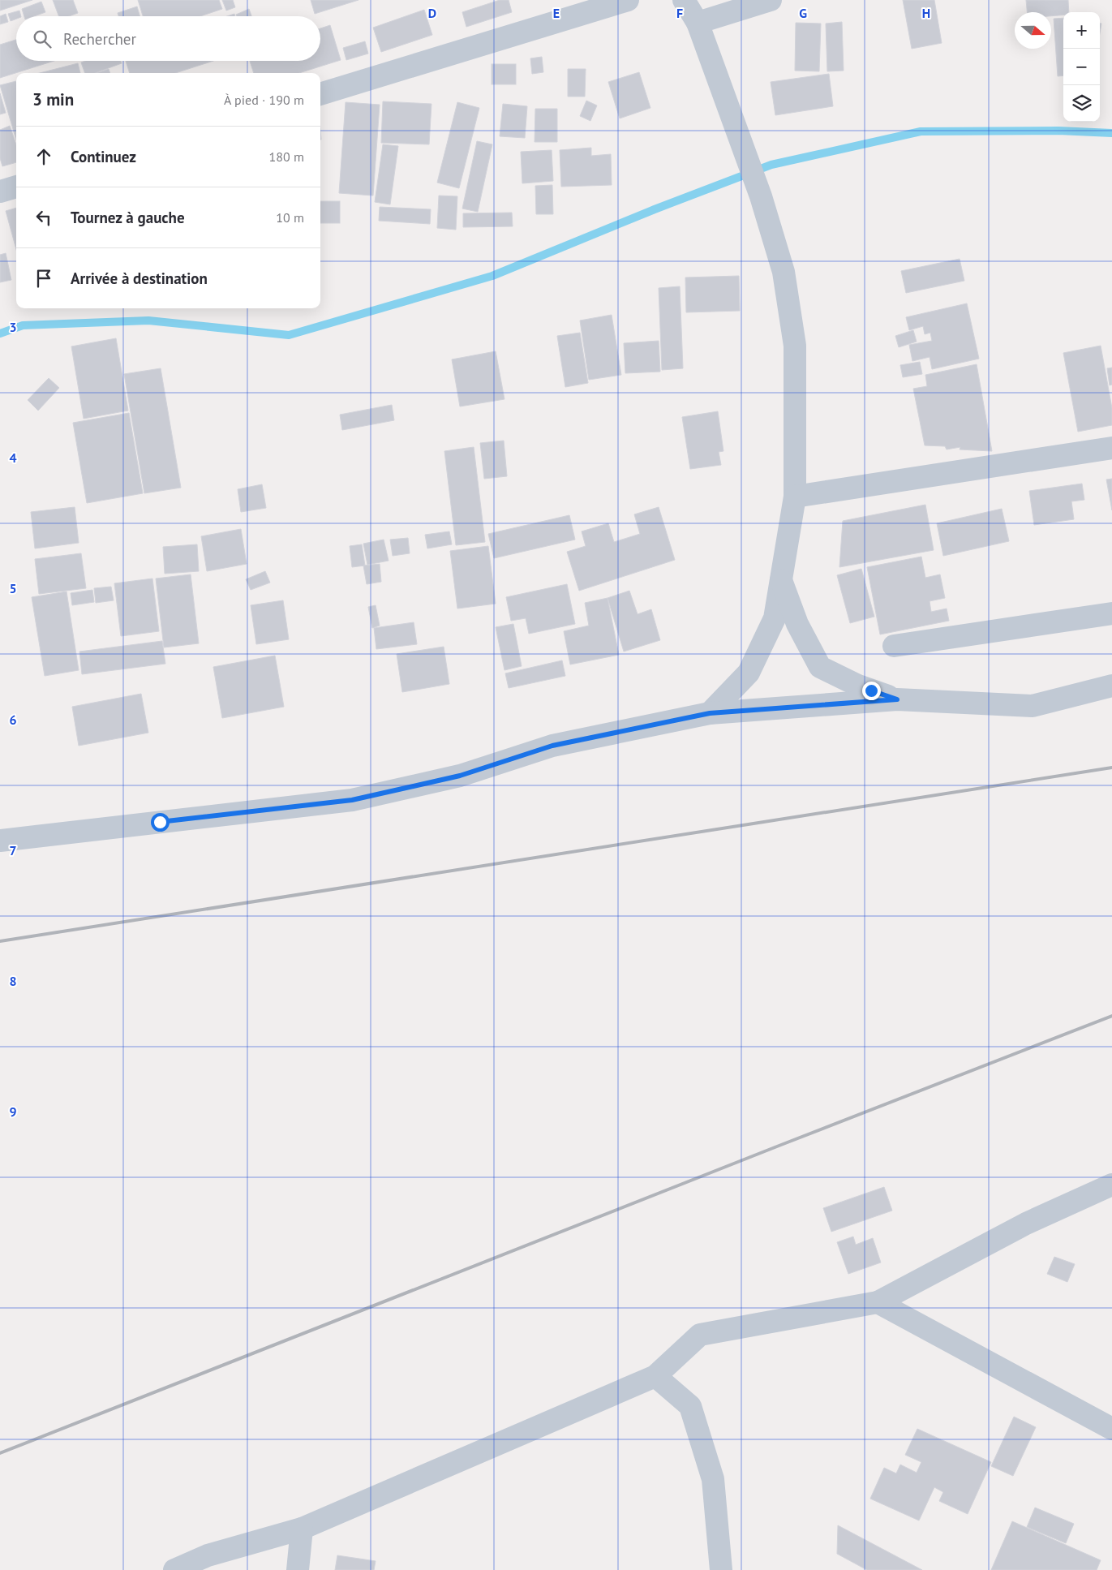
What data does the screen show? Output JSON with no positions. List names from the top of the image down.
{
  "north": "right",
  "page": {
    "map_buttons": ["+", "−"],
    "search": "Rechercher",
    "heading": ["3 min", "À pied · 190 m"],
    "list": [
      ["Continuez", "180 m"],
      ["Tournez à gauche", "10 m"],
      "Arrivée à destination"
    ]
  },
  "grid": {
    "columns": [
      "D",
      "E",
      "F",
      "G",
      "H"
    ],
    "rows": [
      "3",
      "4",
      "5",
      "6",
      "7",
      "8",
      "9"
    ]
  }
}
